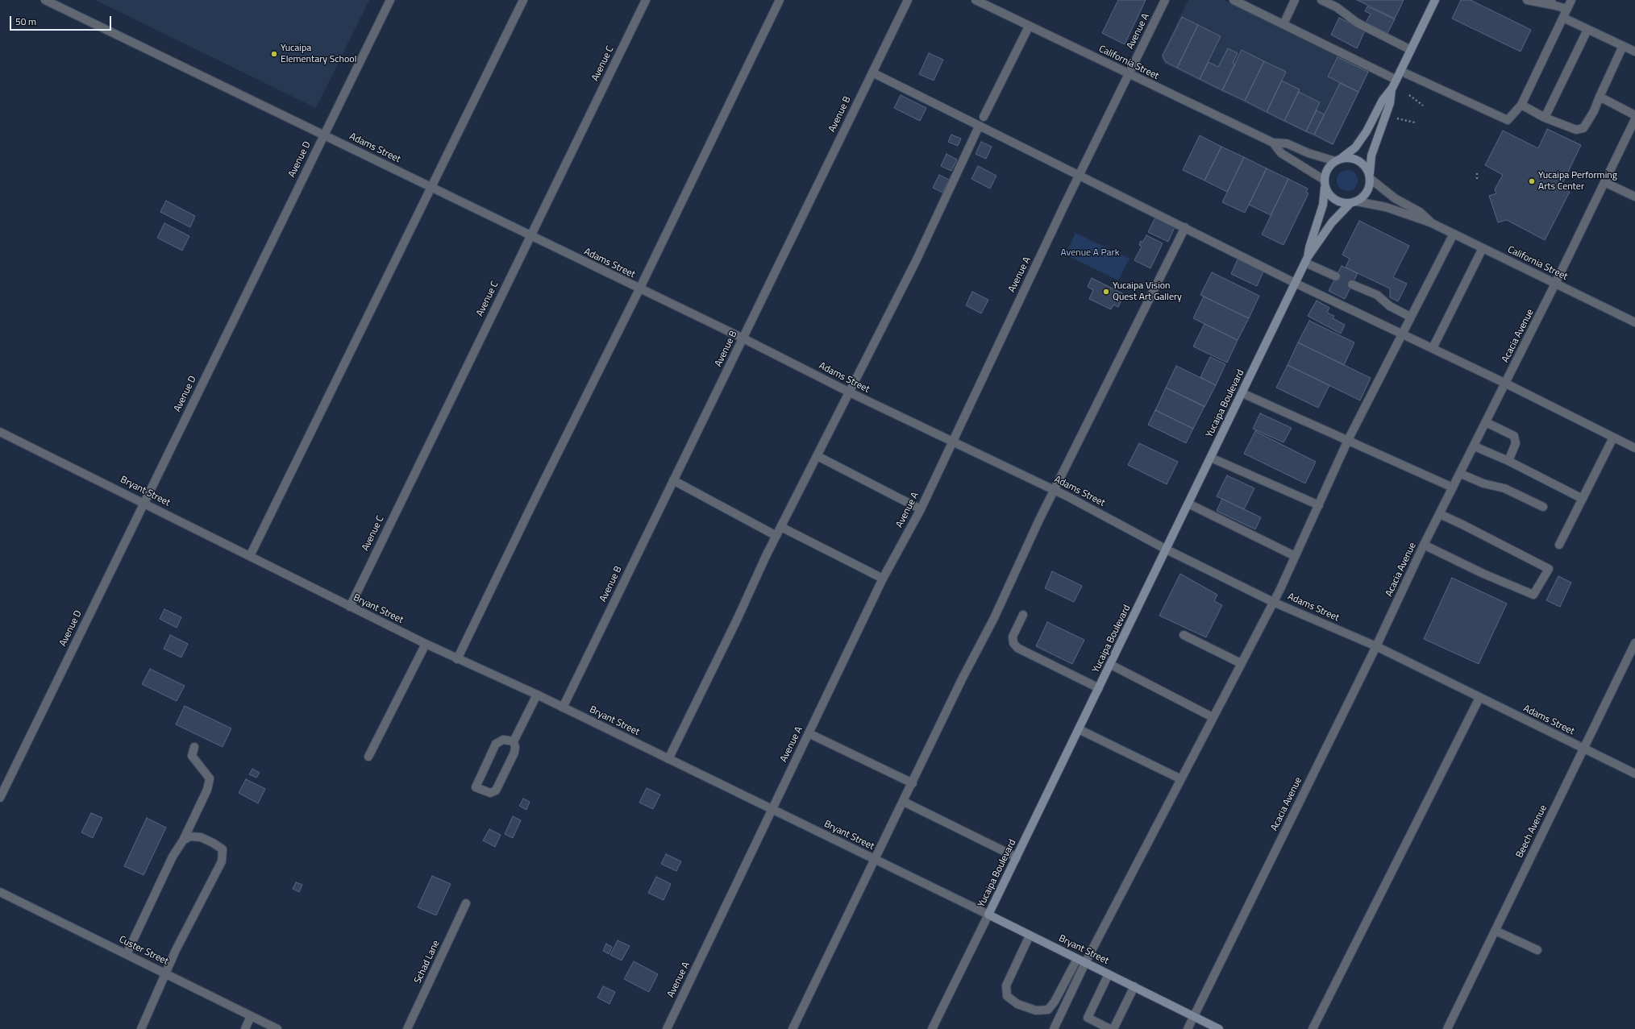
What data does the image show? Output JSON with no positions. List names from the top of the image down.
{
  "streets": {
    "main road": ["Yucaipa Boulevard", "Bryant Street"],
    "street": [
      "Avenue A",
      "California Street",
      "Avenue C",
      "Avenue B",
      "Adams Street",
      "Avenue D",
      "Acacia Avenue",
      "Beech Avenue",
      "Custer Street",
      "Schad Lane"
    ]
  },
  "crossings": [
    ["Avenue A", "California Street"],
    ["Avenue A", "Adams Street"],
    ["Avenue A", "Bryant Street"],
    ["California Street", "Acacia Avenue"],
    ["California Street", "Yucaipa Boulevard"],
    ["Avenue C", "Adams Street"],
    ["Avenue C", "Bryant Street"],
    ["Avenue B", "Adams Street"],
    ["Avenue B", "Bryant Street"],
    ["Adams Street", "Avenue D"],
    ["Adams Street", "Acacia Avenue"],
    ["Adams Street", "Yucaipa Boulevard"],
    ["Adams Street", "Beech Avenue"],
    ["Avenue D", "Bryant Street"],
    ["Acacia Avenue", "Bryant Street"],
    ["Yucaipa Boulevard", "Bryant Street"]
  ],
  "parks": ["Avenue A Park"],
  "places": ["Yucaipa Elementary School", "Yucaipa Performing Arts Center", "Yucaipa Vision Quest Art Gallery"],
  "scale_bar": "50 m"
}
